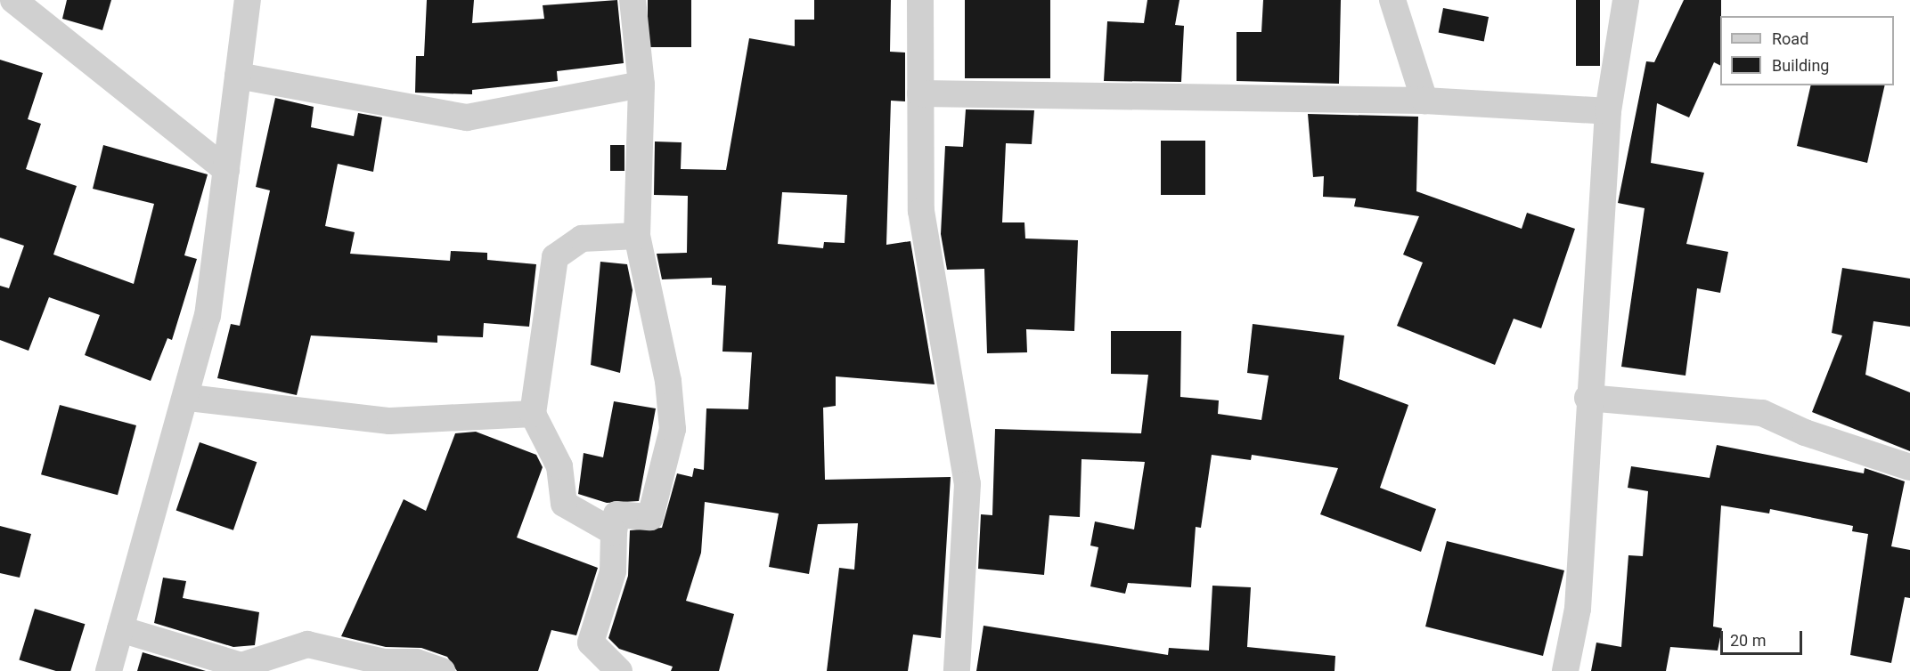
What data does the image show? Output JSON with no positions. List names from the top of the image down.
{
  "legend": ["Road", "Building"],
  "scale_bar": "20 m"
}
